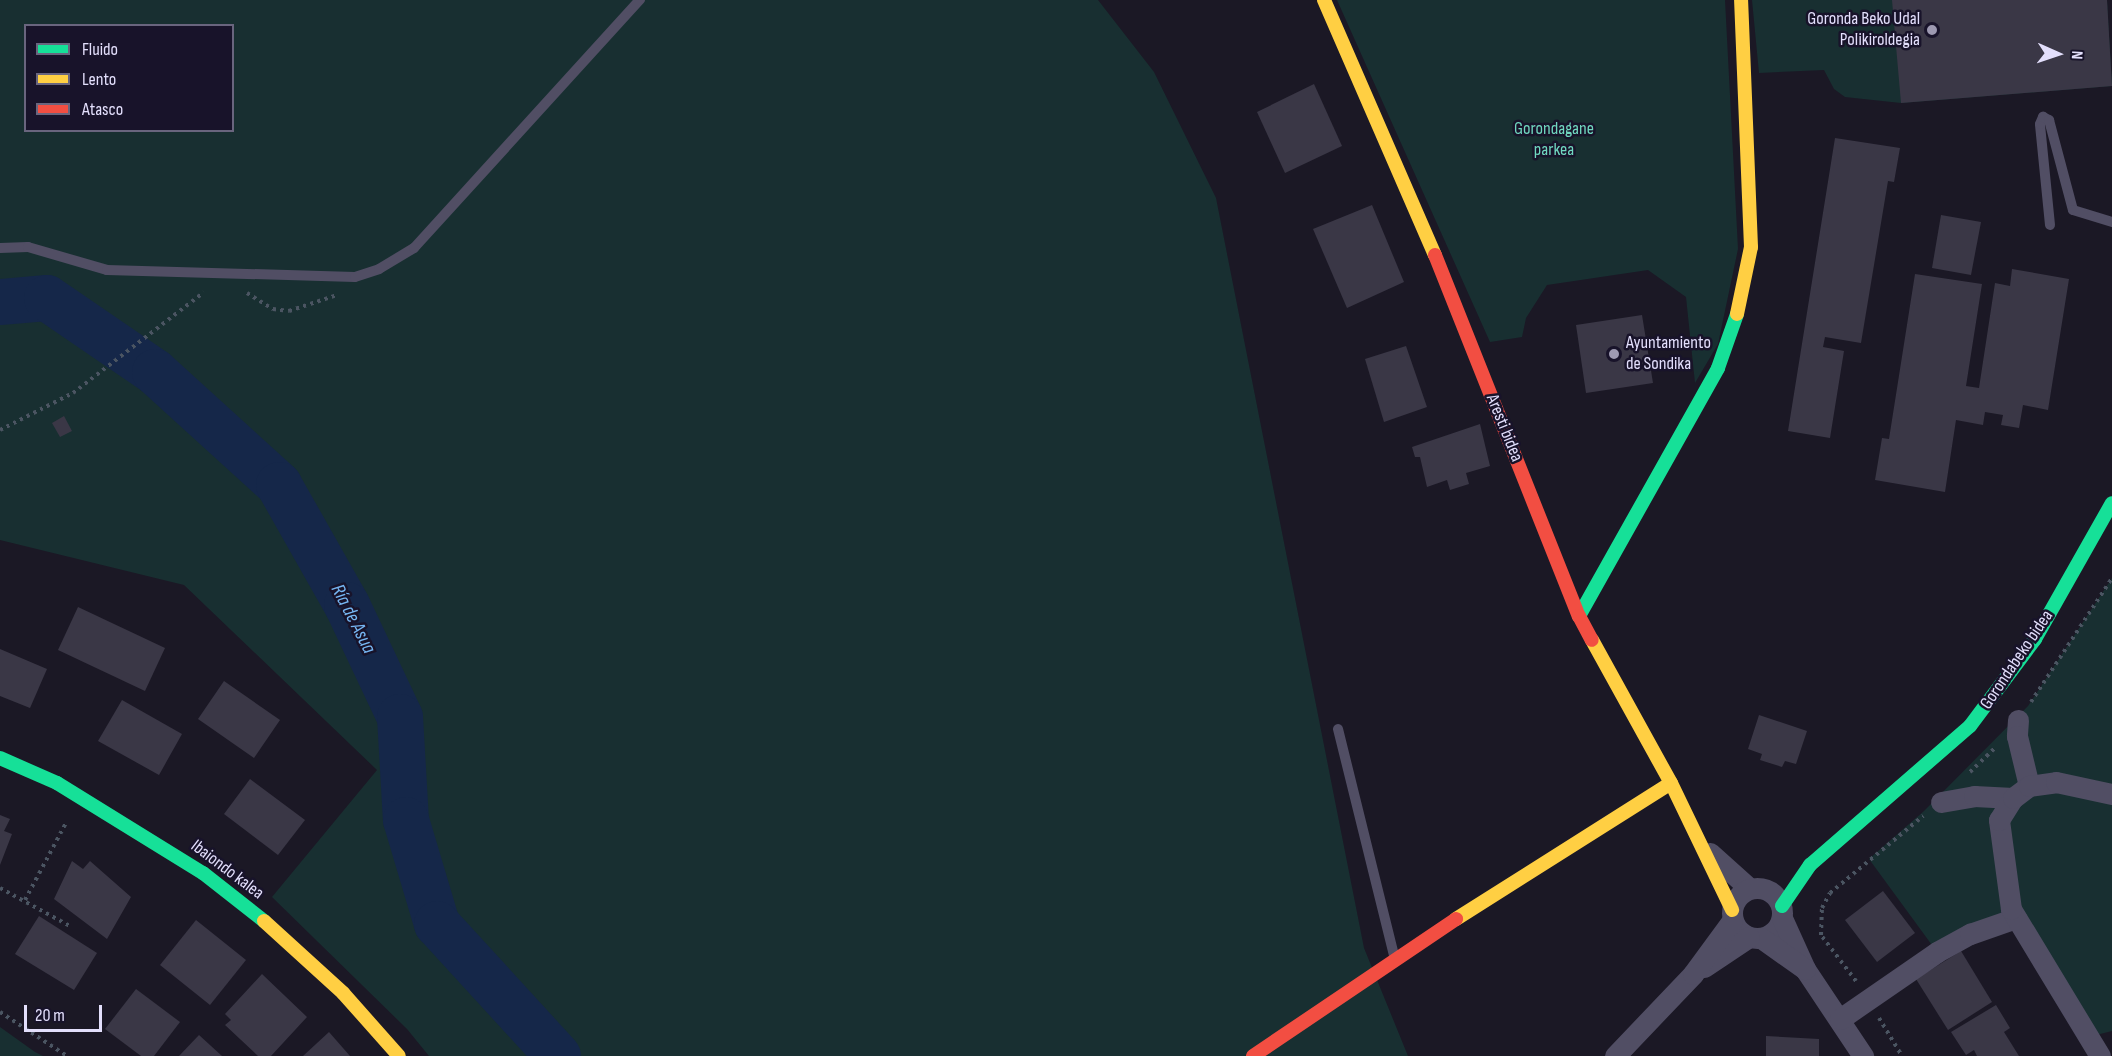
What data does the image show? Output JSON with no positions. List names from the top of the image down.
{
  "streets": {
    "street": ["Aresti bidea", "Gorondabeko bidea", "Ibaiondo kalea"]
  },
  "crossings": [
    ["Aresti bidea", "Gorondabeko bidea"]
  ],
  "water": ["Ría de Asua"],
  "parks": ["Gorondagane parkea"],
  "places": ["Goronda Beko Udal Polikiroldegia", "Ayuntamiento de Sondika"],
  "legend": ["Fluido", "Lento", "Atasco"],
  "scale_bar": "20 m",
  "north": "right"
}
